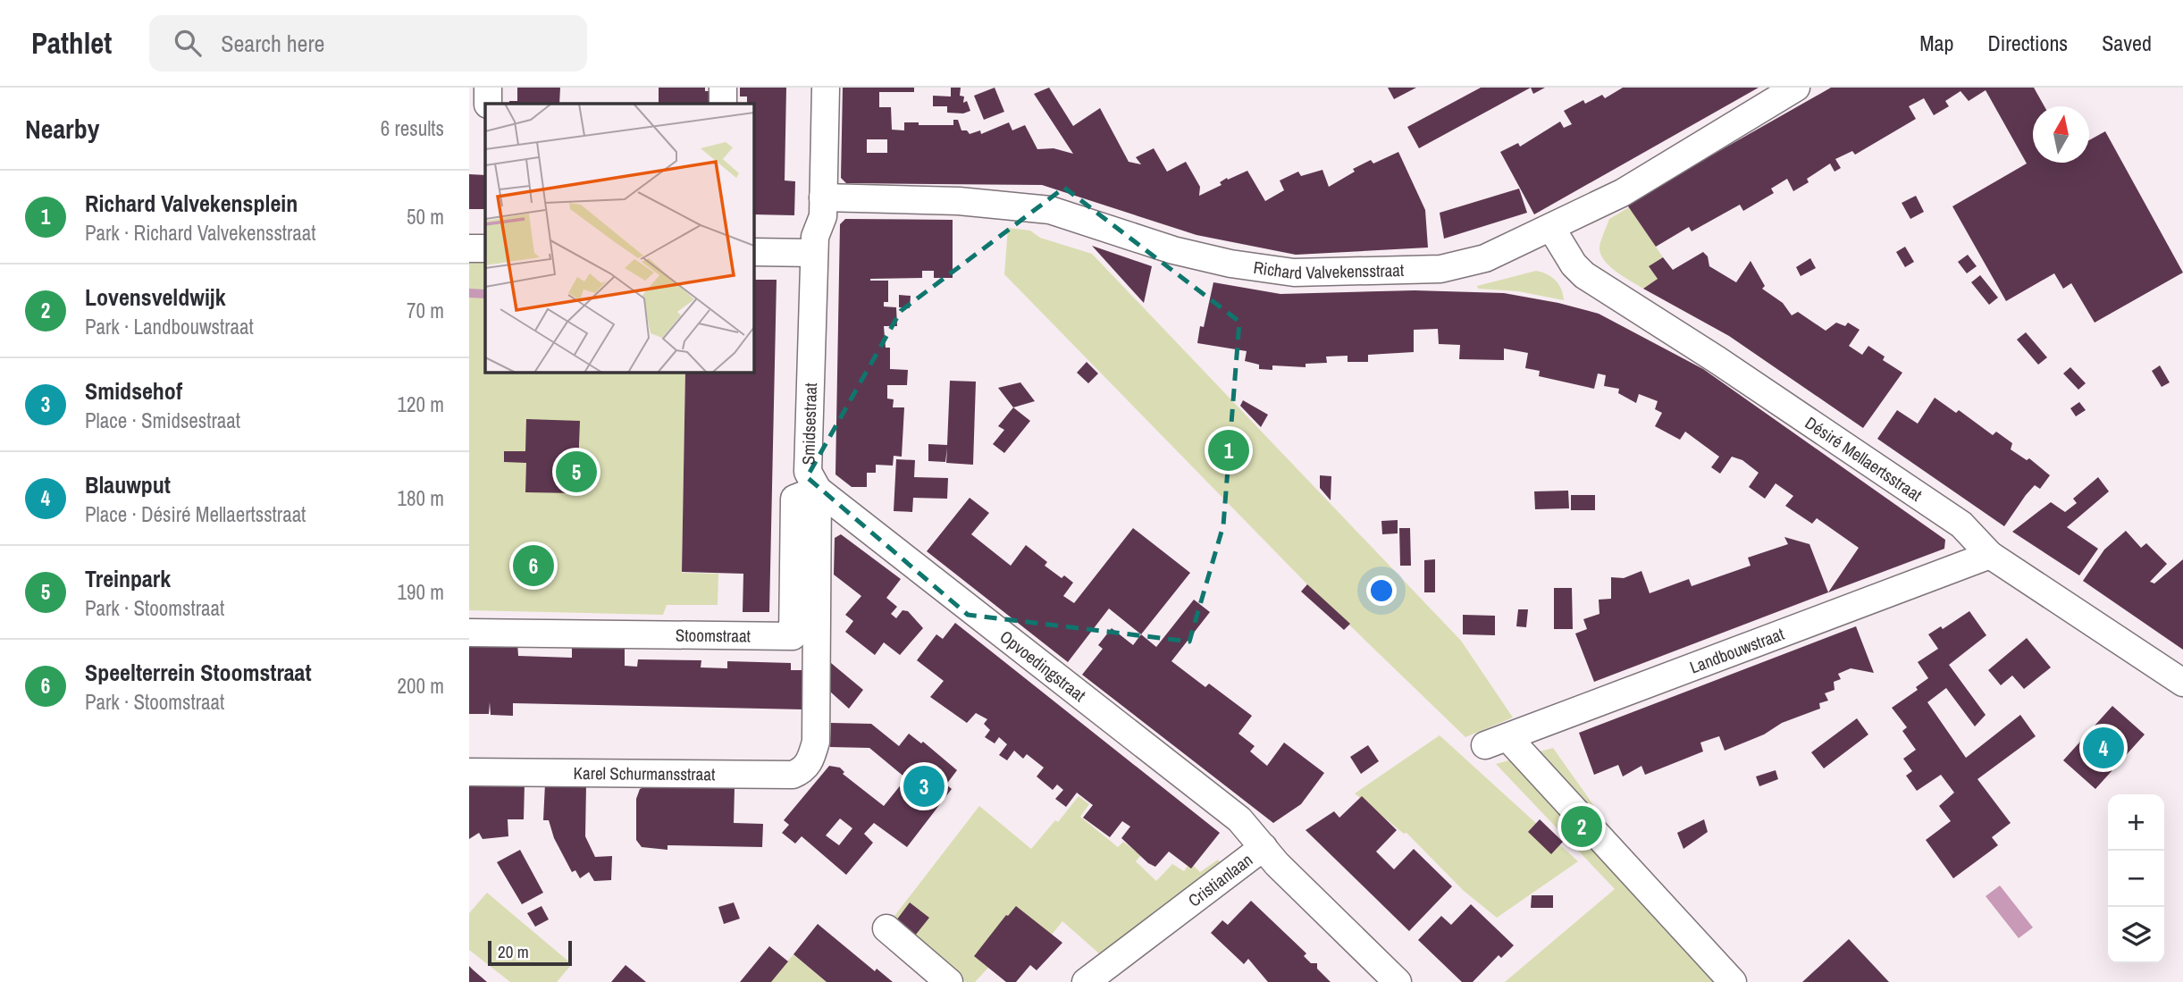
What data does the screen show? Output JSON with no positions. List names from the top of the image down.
{
  "streets": {
    "street": [
      "Richard Valvekensstraat",
      "Smidsestraat",
      "Désiré Mellaertsstraat",
      "Stoomstraat",
      "Landbouwstraat",
      "Opvoedingstraat",
      "Karel Schurmansstraat",
      "Cristianlaan"
    ]
  },
  "crossings": [
    ["Richard Valvekensstraat", "Smidsestraat"],
    ["Richard Valvekensstraat", "Désiré Mellaertsstraat"],
    ["Smidsestraat", "Stoomstraat"],
    ["Smidsestraat", "Opvoedingstraat"],
    ["Smidsestraat", "Karel Schurmansstraat"],
    ["Désiré Mellaertsstraat", "Landbouwstraat"],
    ["Stoomstraat", "Opvoedingstraat"],
    ["Opvoedingstraat", "Cristianlaan"]
  ],
  "scale_bar": "20 m",
  "north": "top",
  "page": {
    "header": "Pathlet",
    "search": "Search here",
    "nav": ["Map", "Directions", "Saved"],
    "heading": ["Nearby", "6 results"],
    "list": [
      {
        "mark": "1",
        "name": "Richard Valvekensplein",
        "note": "Park · Richard Valvekensstraat",
        "value": "50 m"
      },
      {
        "mark": "2",
        "name": "Lovensveldwijk",
        "note": "Park · Landbouwstraat",
        "value": "70 m"
      },
      {
        "mark": "3",
        "name": "Smidsehof",
        "note": "Place · Smidsestraat",
        "value": "120 m"
      },
      {
        "mark": "4",
        "name": "Blauwput",
        "note": "Place · Désiré Mellaertsstraat",
        "value": "180 m"
      },
      {
        "mark": "5",
        "name": "Treinpark",
        "note": "Park · Stoomstraat",
        "value": "190 m"
      },
      {
        "mark": "6",
        "name": "Speelterrein Stoomstraat",
        "note": "Park · Stoomstraat",
        "value": "200 m"
      }
    ],
    "pins": [
      "1",
      "5",
      "6",
      "4",
      "3",
      "2"
    ],
    "map_buttons": ["+", "−"],
    "scale": "20 m"
  }
}
